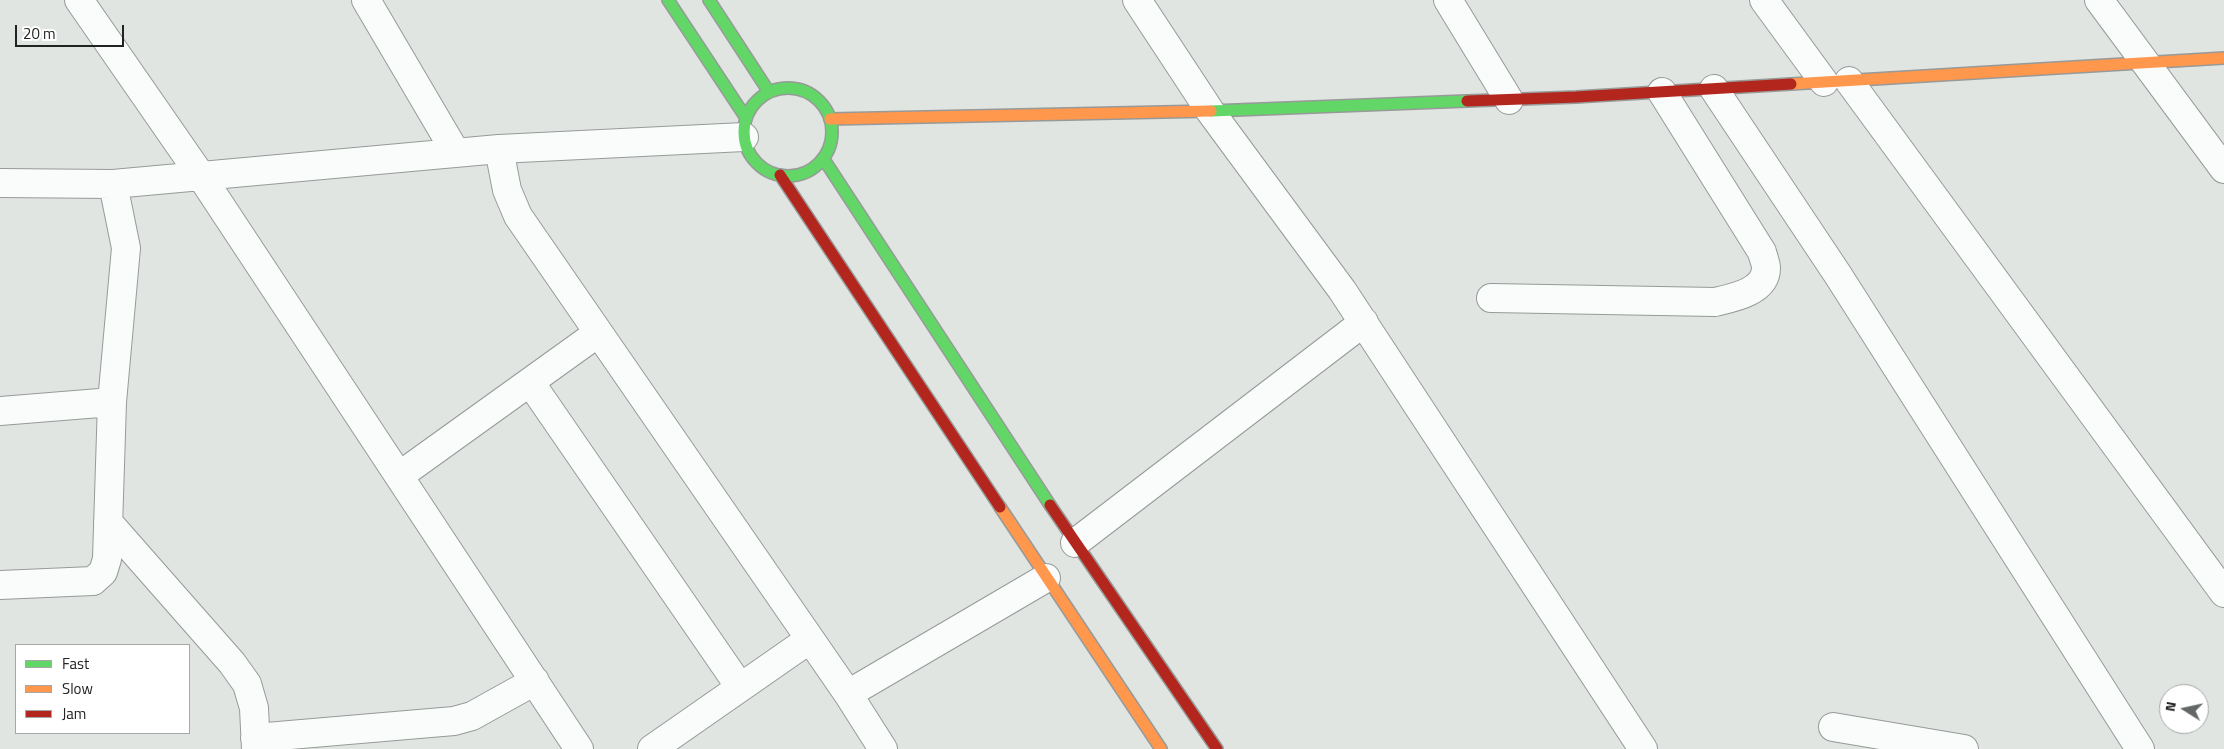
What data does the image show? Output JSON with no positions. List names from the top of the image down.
{
  "legend": ["Fast", "Slow", "Jam"],
  "scale_bar": "20 m",
  "north": "left"
}
